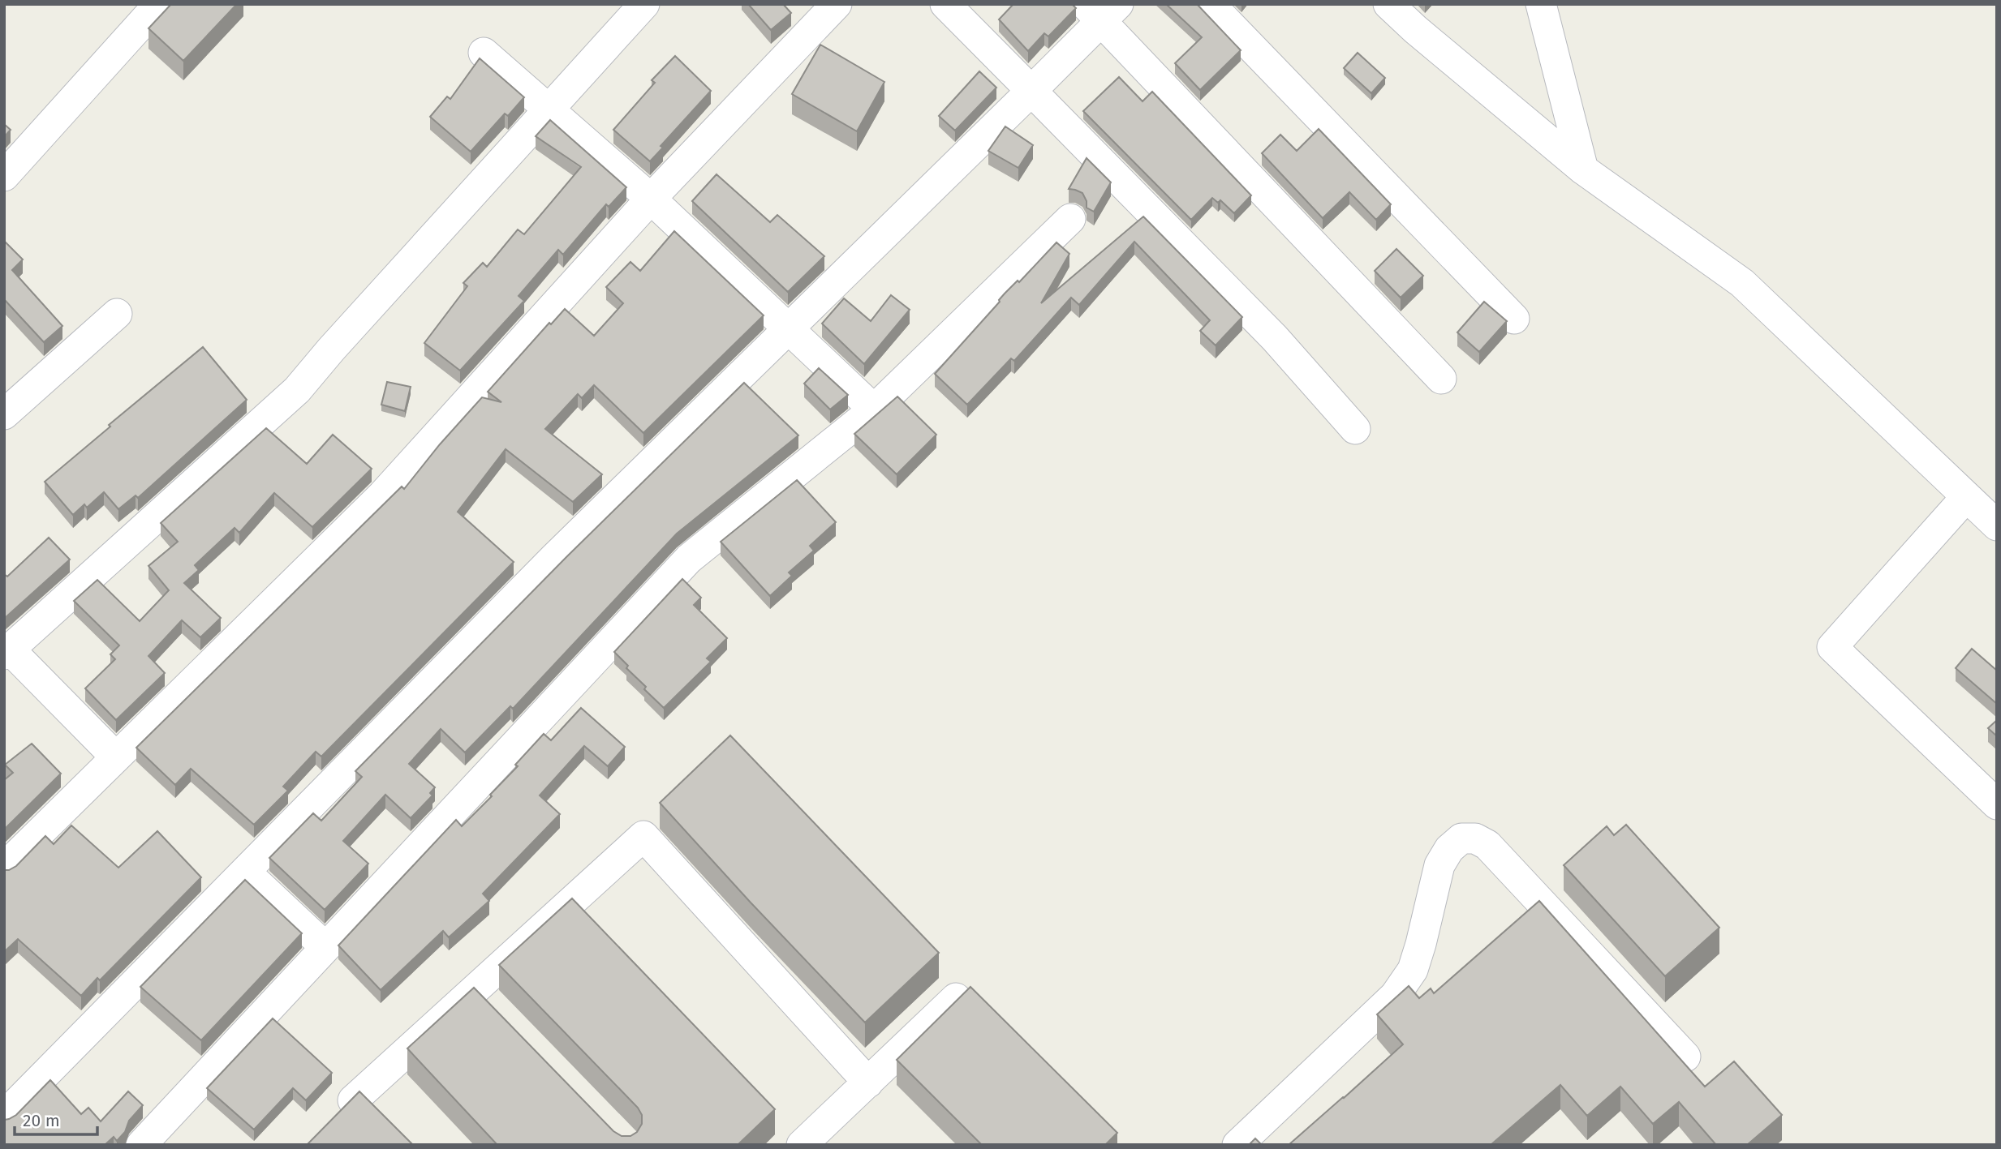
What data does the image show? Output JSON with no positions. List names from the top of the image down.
{
  "scale_bar": "20 m"
}
